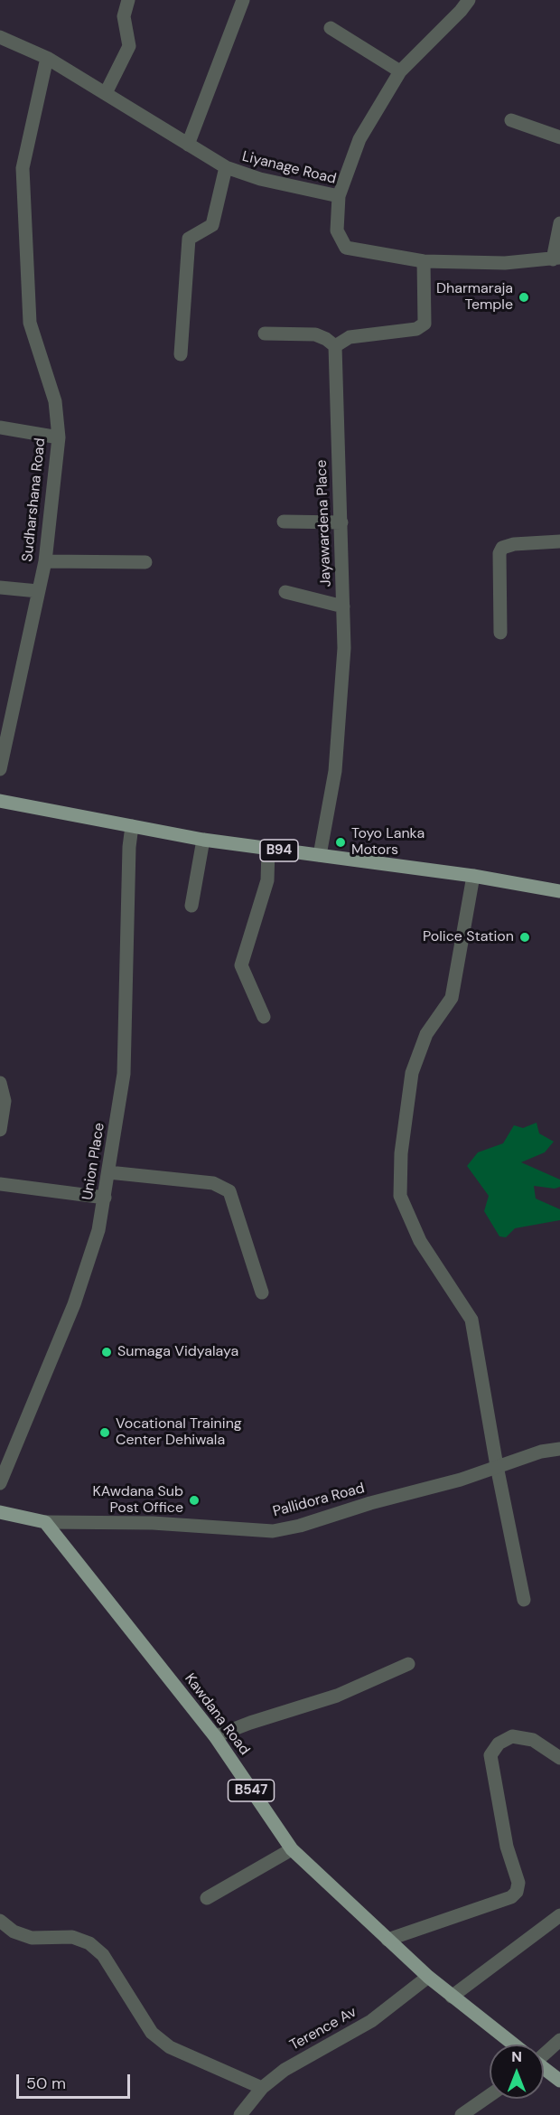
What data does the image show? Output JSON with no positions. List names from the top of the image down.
{
  "streets": {
    "main road": ["B94", "Kawdana Road", "B547"],
    "street": [
      "Liyanage Road",
      "Sudharshana Road",
      "Jayawardena Place",
      "Union Place",
      "Pallidora Road",
      "Terence Av"
    ]
  },
  "crossings": [
    ["Liyanage Road", "Sudharshana Road"],
    ["Jayawardena Place", "B94"],
    ["B94", "Union Place"],
    ["Pallidora Road", "Kawdana Road"],
    ["Kawdana Road", "Terence Av"]
  ],
  "places": [
    "Dharmaraja Temple",
    "Toyo Lanka Motors",
    "Police Station",
    "Sumaga Vidyalaya",
    "Vocational Training Center Dehiwala",
    "KAwdana Sub Post Office"
  ],
  "scale_bar": "50 m",
  "north": "top"
}
